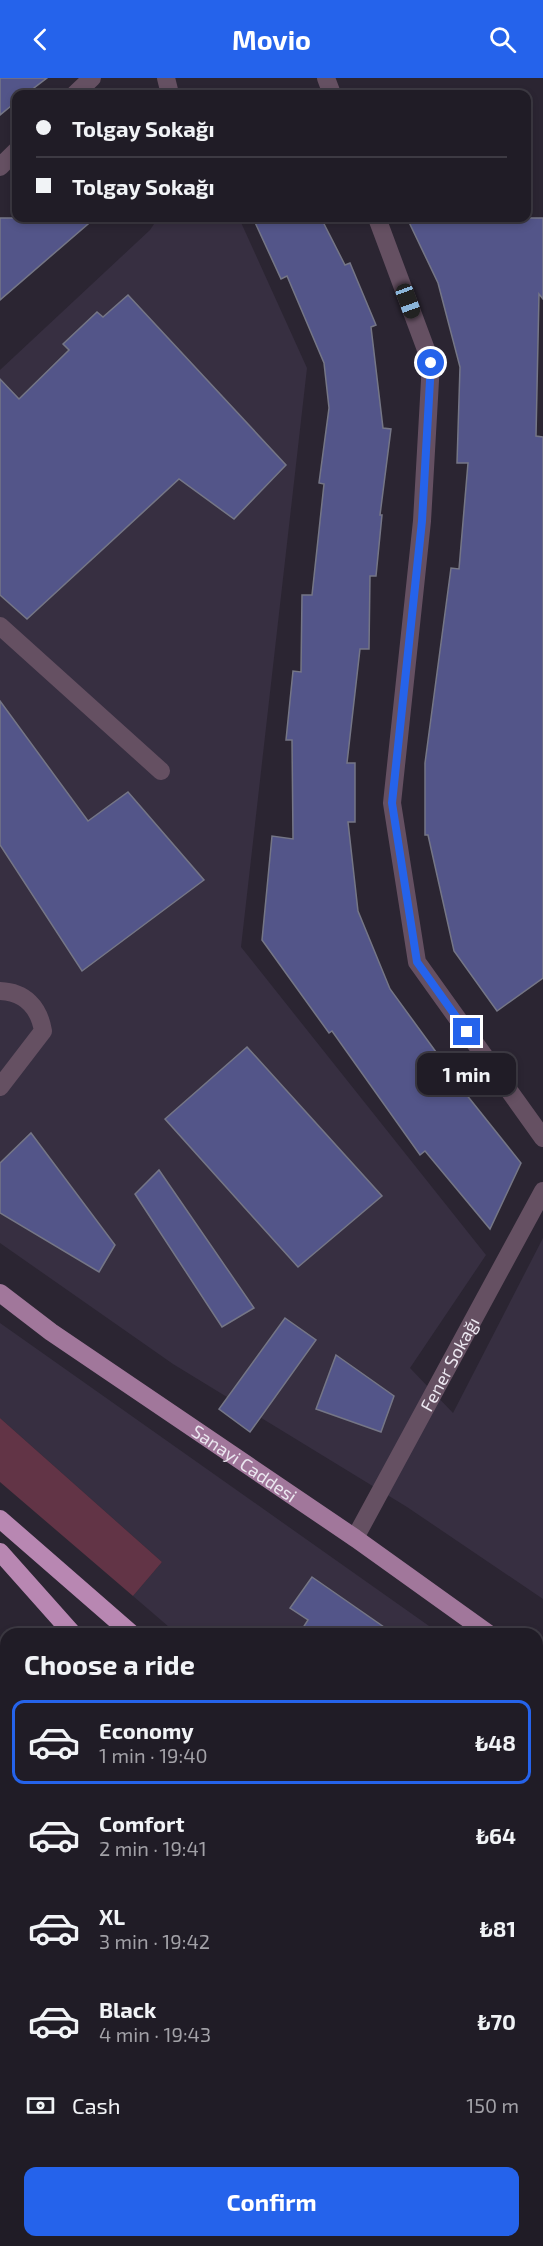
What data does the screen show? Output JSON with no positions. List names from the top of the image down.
{
  "streets": {
    "main road": ["Sanayi Caddesi"],
    "street": ["Fener Sokağı"]
  },
  "crossings": [
    ["Fener Sokağı", "Sanayi Caddesi"]
  ],
  "page": {
    "header": "Movio",
    "banner": ["Tolgay Sokağı", "Tolgay Sokağı"],
    "bubble": "1 min",
    "heading": "Choose a ride",
    "list": [
      {
        "name": "Economy",
        "note": "1 min · 19:40",
        "value": "₺48"
      },
      {
        "name": "Comfort",
        "note": "2 min · 19:41",
        "value": "₺64"
      },
      {
        "name": "XL",
        "note": "3 min · 19:42",
        "value": "₺81"
      },
      {
        "name": "Black",
        "note": "4 min · 19:43",
        "value": "₺70"
      }
    ],
    "pay": ["Cash", "150 m"],
    "buttons": "Confirm"
  }
}
